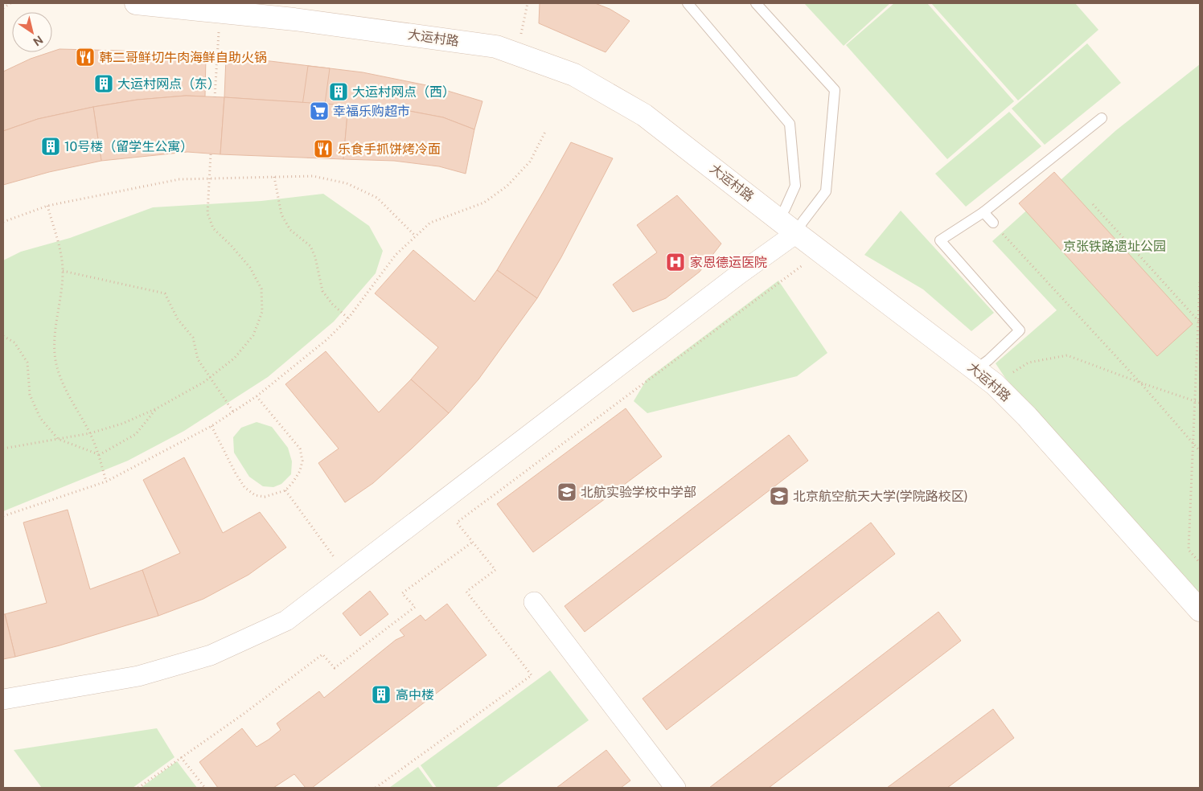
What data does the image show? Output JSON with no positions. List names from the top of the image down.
{
  "streets": {
    "street": ["大运村路"]
  },
  "parks": ["京张铁路遗址公园"],
  "places": {
    "restaurant": ["韩二哥鲜切牛肉海鲜自助火锅", "乐食手抓饼烤冷面"],
    "building": [
      "大运村网点（东）",
      "大运村网点（西）",
      "10号楼（留学生公寓）",
      "高中楼"
    ],
    "supermarket": ["幸福乐购超市"],
    "hospital": ["家恩德运医院"],
    "school or university": ["北航实验学校中学部", "北京航空航天大学(学院路校区)"]
  },
  "north": "bottom right"
}
